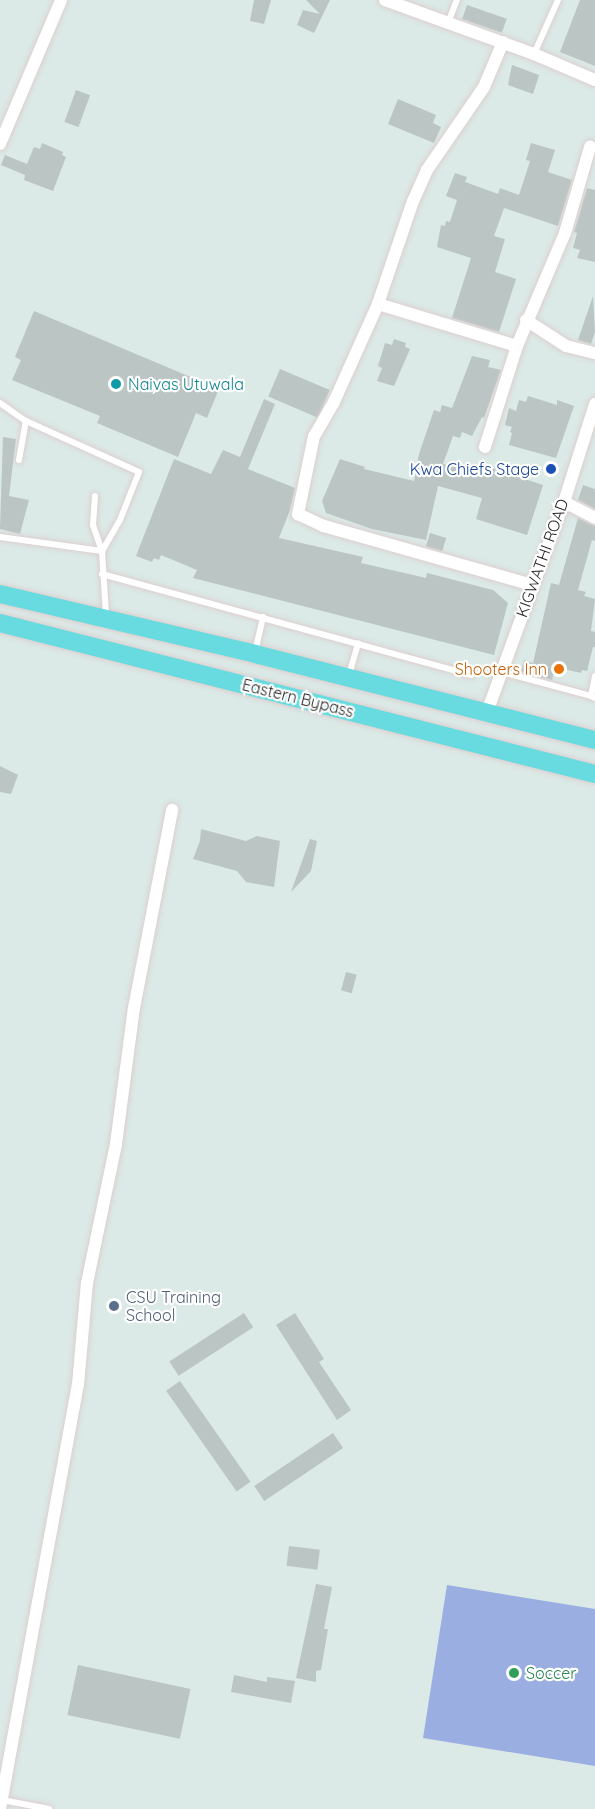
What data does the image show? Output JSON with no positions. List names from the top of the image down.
{
  "streets": {
    "main road": ["Eastern Bypass"],
    "street": ["KIGWATHI ROAD"]
  },
  "crossings": [
    ["KIGWATHI ROAD", "Eastern Bypass"]
  ],
  "places": [
    "Naivas Utuwala",
    "Kwa Chiefs Stage",
    "Shooters Inn",
    "CSU Training School",
    "Soccer"
  ]
}
